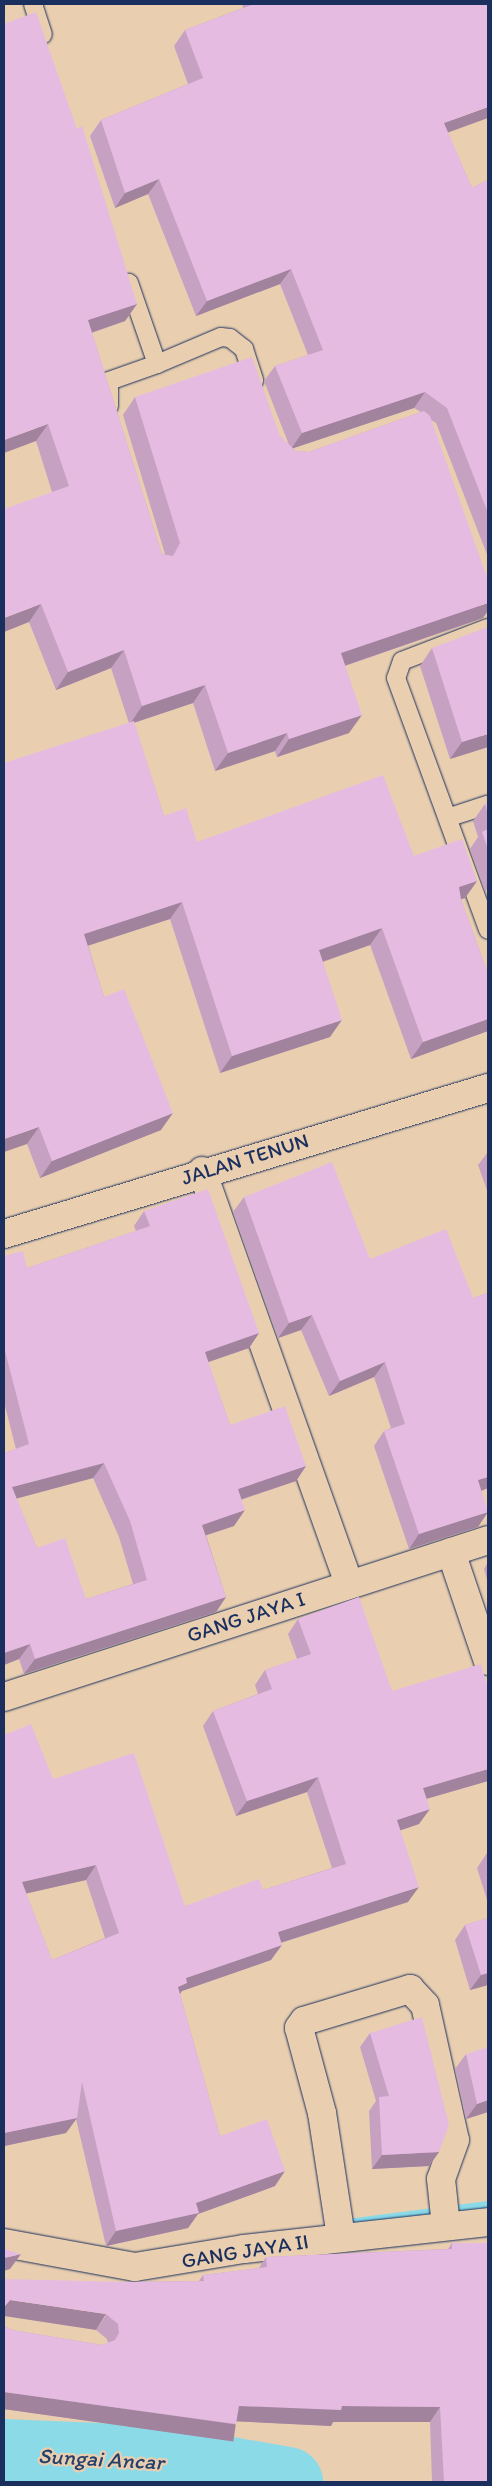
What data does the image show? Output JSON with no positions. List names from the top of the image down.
{
  "streets": {
    "street": ["JALAN TENUN", "GANG JAYA I", "GANG JAYA II"]
  },
  "water": ["Sungai Ancar"]
}
